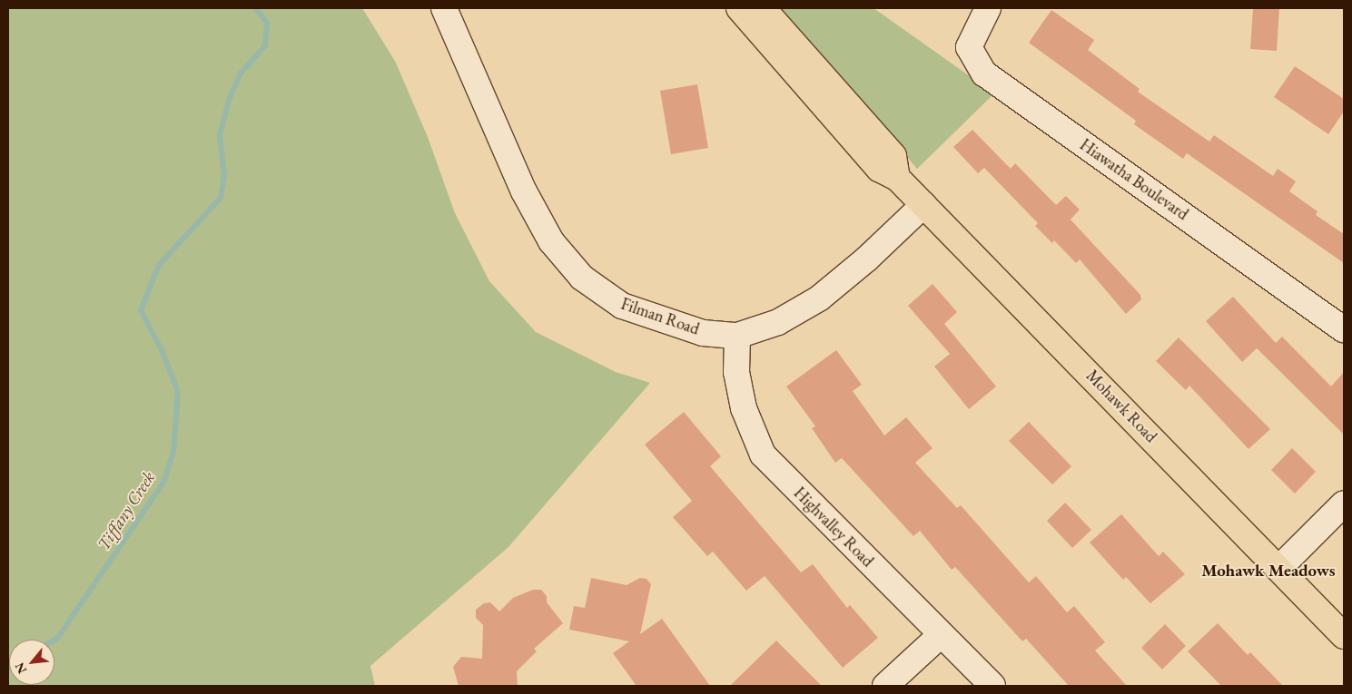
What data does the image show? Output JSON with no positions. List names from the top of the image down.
{
  "streets": {
    "main road": ["Mohawk Road"],
    "street": ["Hiawatha Boulevard", "Filman Road", "Highvalley Road"]
  },
  "crossings": [
    ["Filman Road", "Mohawk Road"],
    ["Filman Road", "Highvalley Road"]
  ],
  "districts": ["Mohawk Meadows"],
  "water": ["Tiffany Creek"],
  "north": "bottom left"
}
